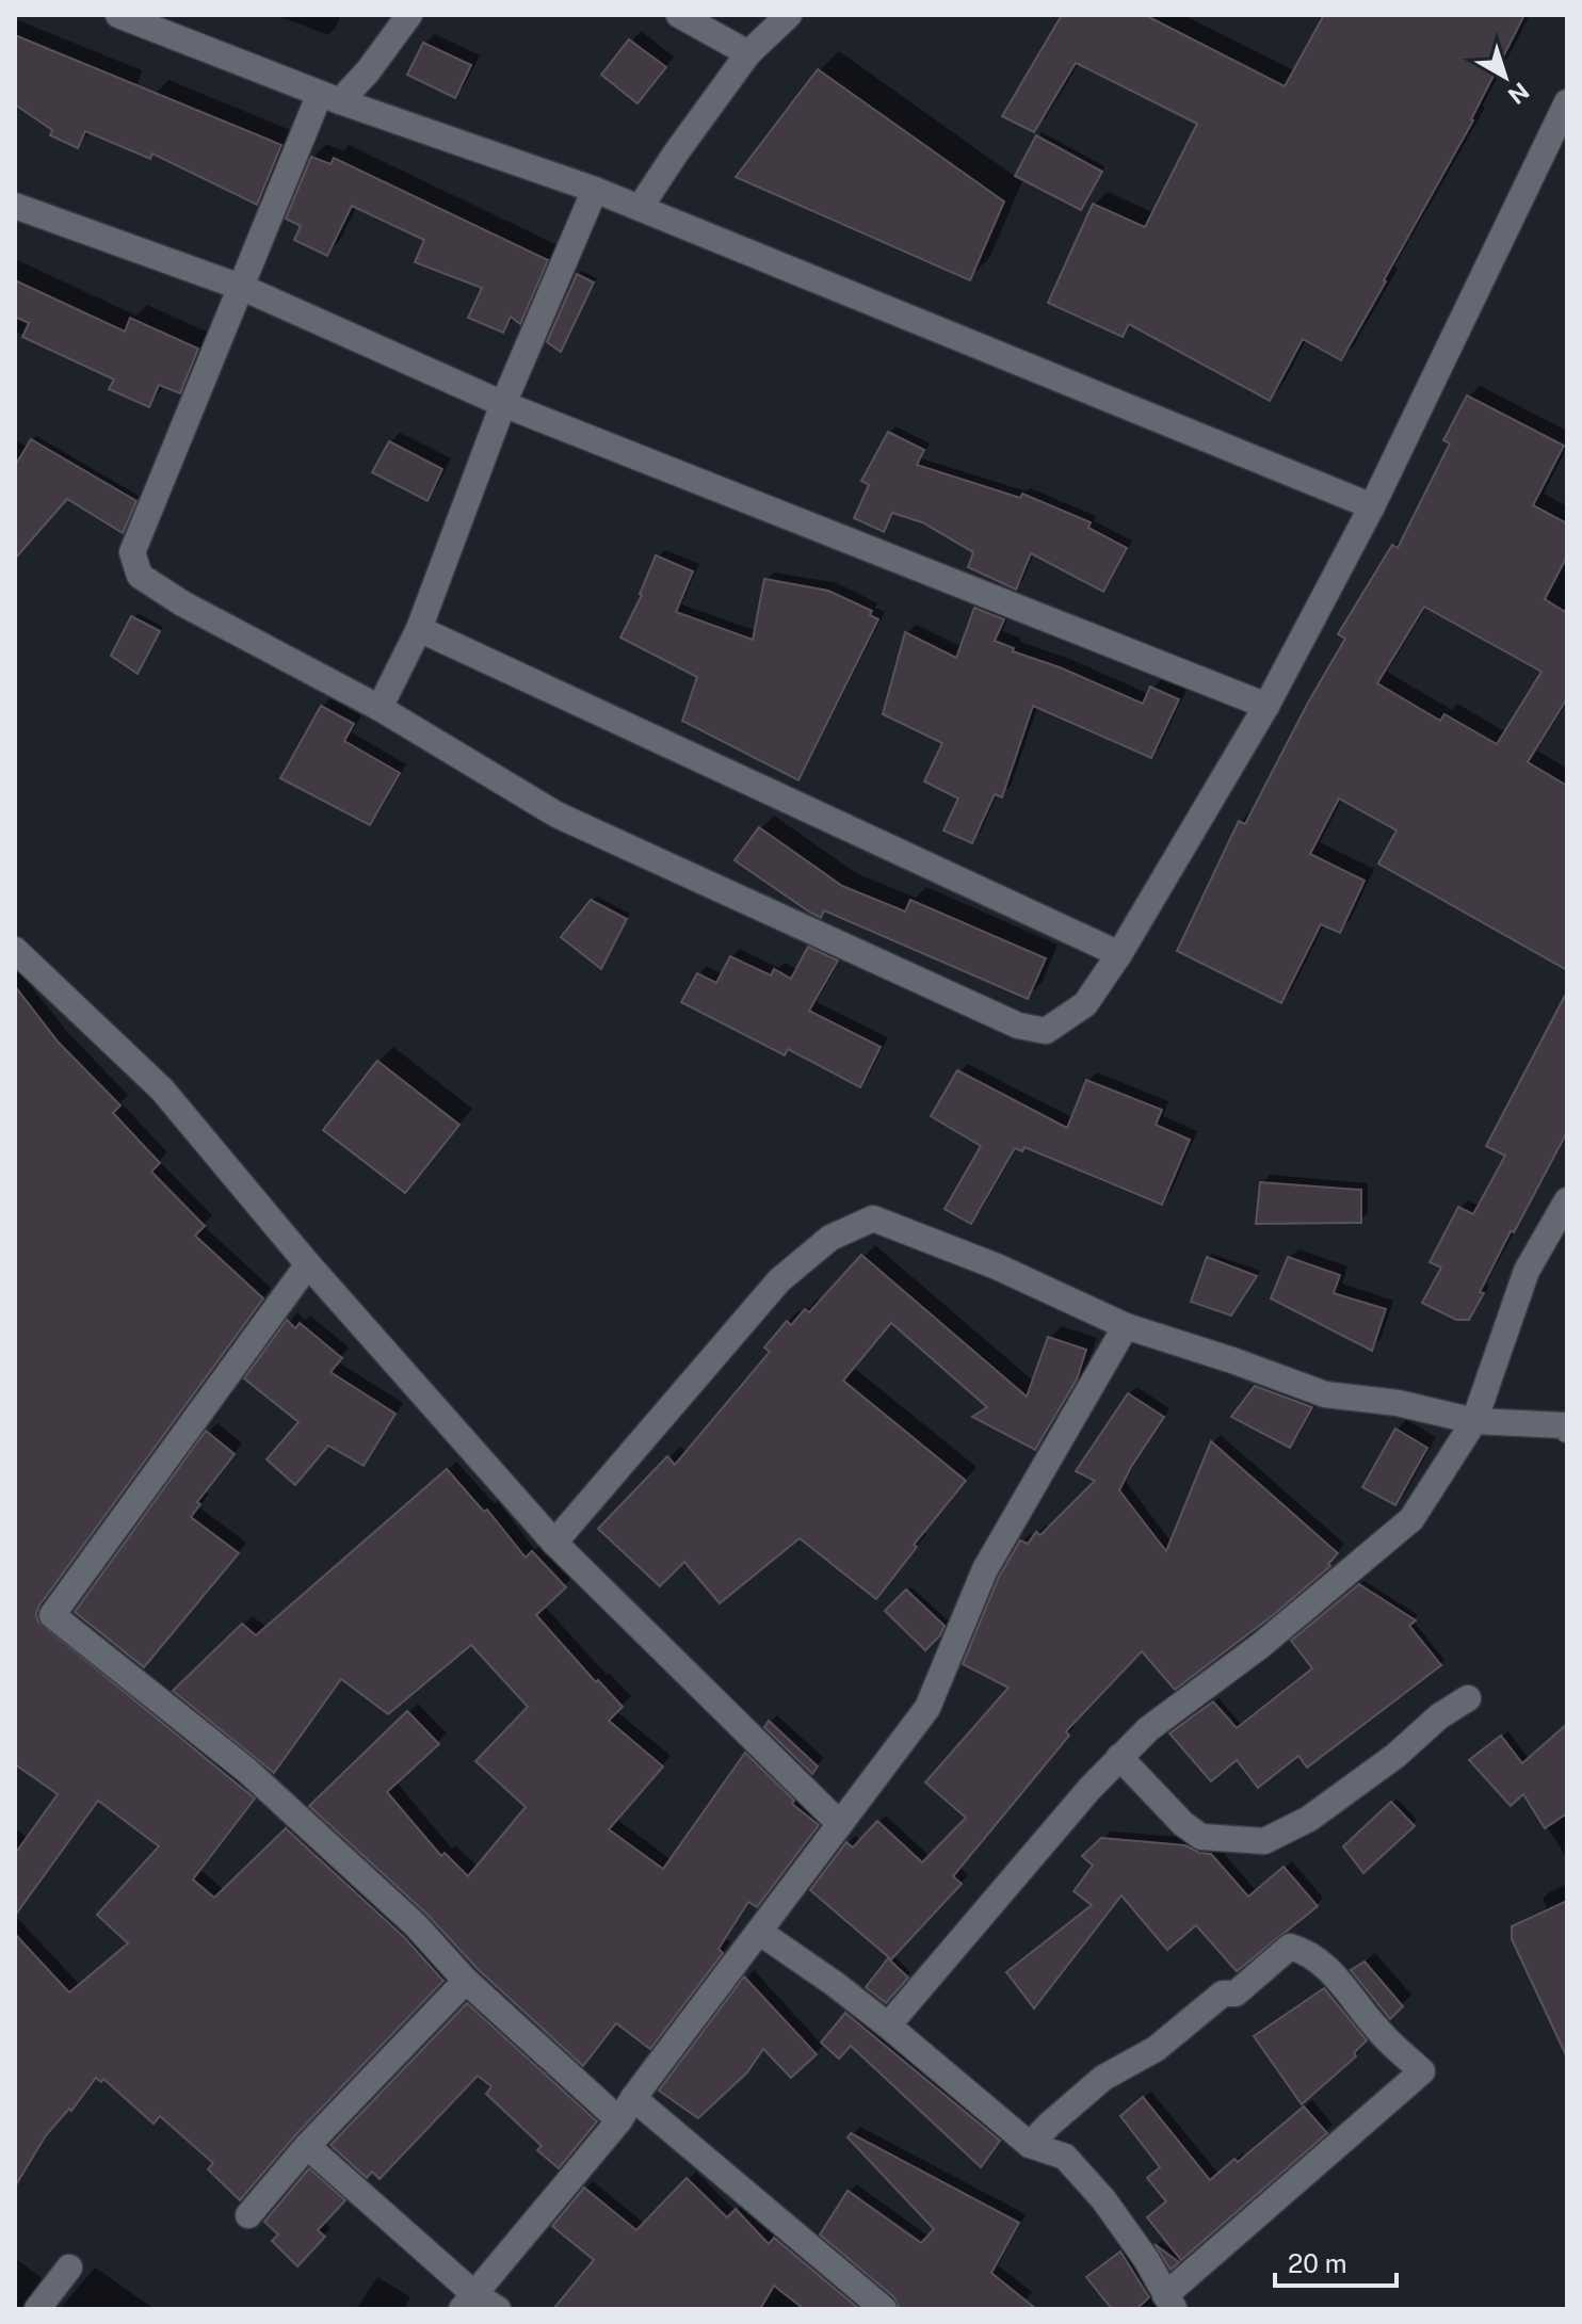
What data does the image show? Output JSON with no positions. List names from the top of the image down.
{
  "scale_bar": "20 m",
  "north": "bottom right"
}
